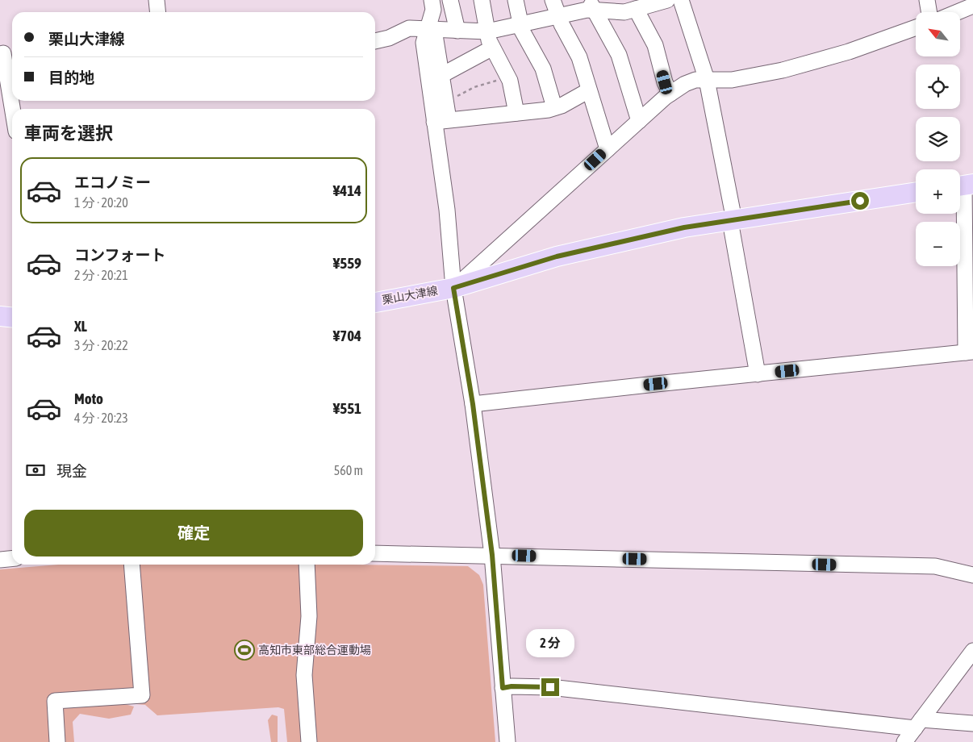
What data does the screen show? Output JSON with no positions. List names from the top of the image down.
{
  "streets": {
    "main road": ["栗山大津線"]
  },
  "places": {
    "sports": ["高知市東部総合運動場"]
  },
  "north": "top left",
  "page": {
    "map_buttons": ["+", "−"],
    "banner": ["栗山大津線", "目的地"],
    "heading": "車両を選択",
    "list": [
      {
        "name": "エコノミー",
        "note": "1 分 · 20:20",
        "value": "¥414"
      },
      {
        "name": "コンフォート",
        "note": "2 分 · 20:21",
        "value": "¥559"
      },
      {
        "name": "XL",
        "note": "3 分 · 20:22",
        "value": "¥704"
      },
      {
        "name": "Moto",
        "note": "4 分 · 20:23",
        "value": "¥551"
      }
    ],
    "pay": ["現金", "560 m"],
    "buttons": "確定",
    "bubble": "2 分"
  }
}
